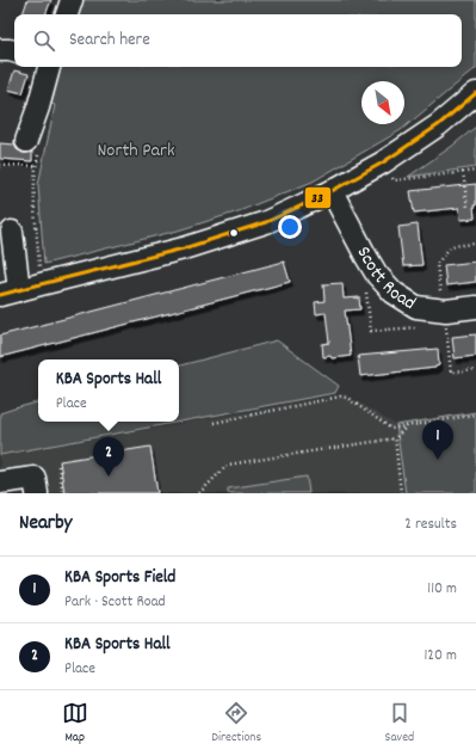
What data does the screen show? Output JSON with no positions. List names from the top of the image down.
{
  "streets": {
    "street": ["Scott Road"]
  },
  "parks": ["North Park"],
  "lines": ["transit line 33"],
  "north": "bottom right",
  "page": {
    "search": "Search here",
    "popup": ["KBA Sports Hall", "Place"],
    "pins": ["1", "2"],
    "heading": ["Nearby", "2 results"],
    "list": [
      {
        "mark": "1",
        "name": "KBA Sports Field",
        "note": "Park · Scott Road",
        "value": "110 m"
      },
      {
        "mark": "2",
        "name": "KBA Sports Hall",
        "note": "Place",
        "value": "120 m"
      }
    ],
    "nav": ["Map", "Directions", "Saved"]
  }
}
